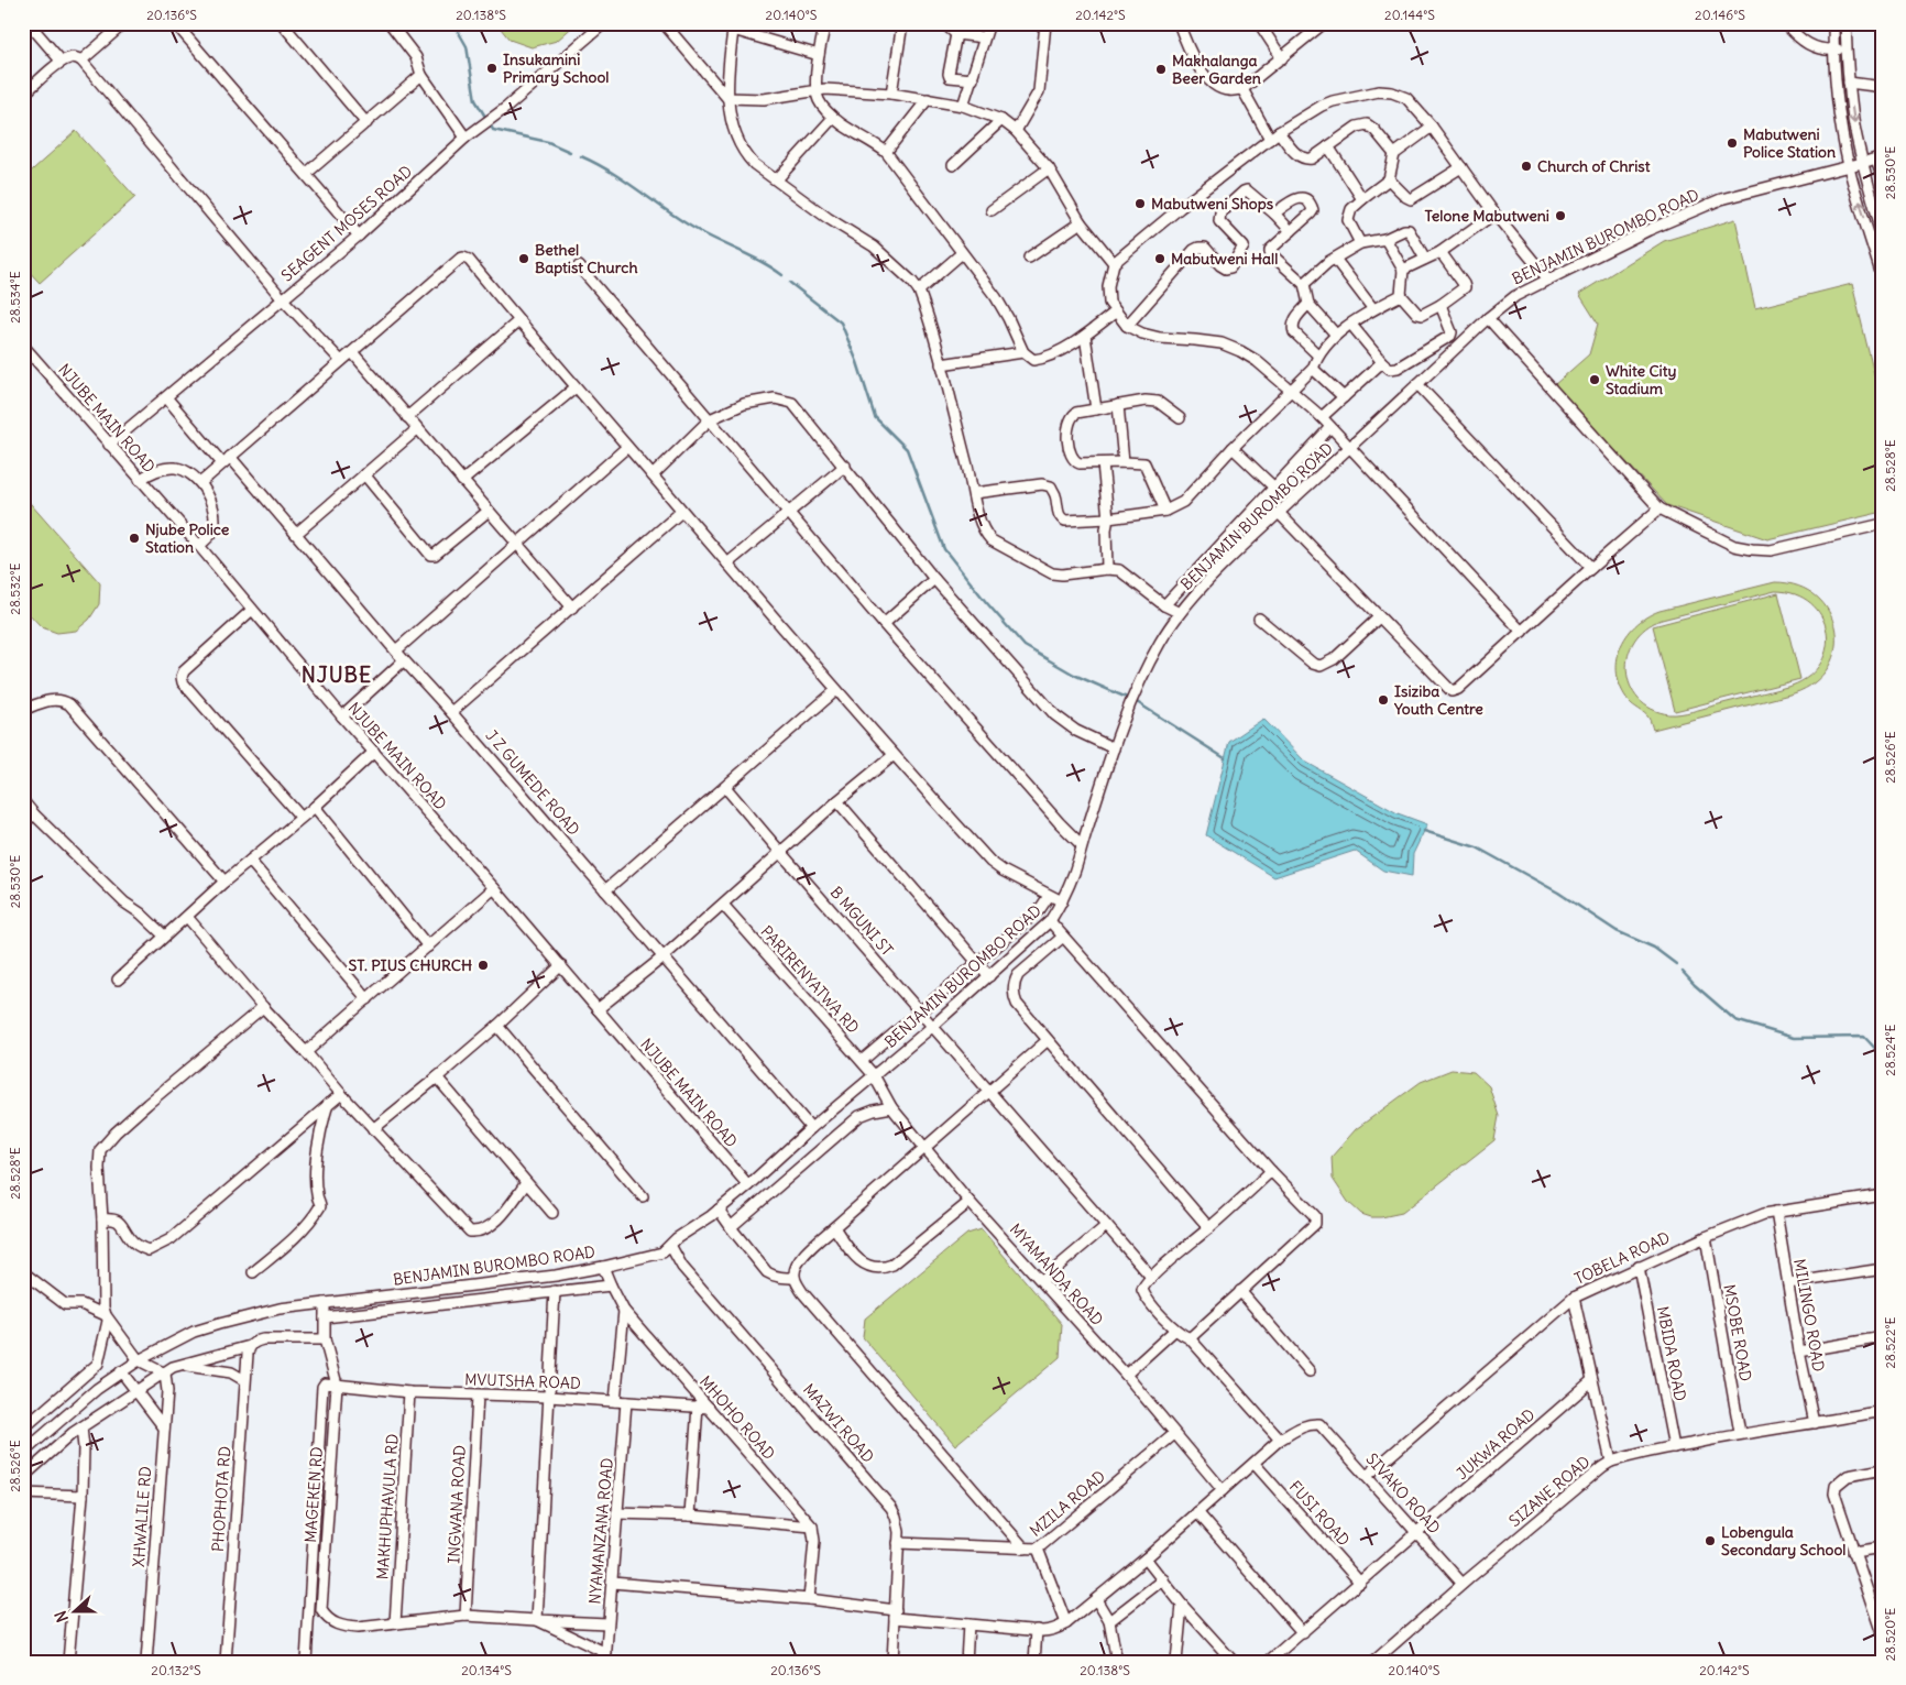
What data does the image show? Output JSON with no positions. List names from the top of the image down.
{
  "streets": {
    "street": [
      "SEAGENT MOSES ROAD",
      "BENJAMIN BUROMBO ROAD",
      "NJUBE MAIN ROAD",
      "J Z GUMEDE ROAD",
      "B MGUNI ST",
      "PARIRENYATWA RD",
      "TOBELA ROAD",
      "MYAMANDA ROAD",
      "MILINGO ROAD",
      "MSOBE ROAD",
      "MBIDA ROAD",
      "MVUTSHA ROAD",
      "MHOHO ROAD",
      "MAZWI ROAD",
      "JUKWA ROAD",
      "SIZANE ROAD",
      "SIVAKO ROAD",
      "MAGEKEN RD",
      "PHOPHOTA RD",
      "MZILA ROAD",
      "INGWANA ROAD",
      "MAKHUPHAVULA RD",
      "FUSI ROAD",
      "XHWALILE RD",
      "NYAMANZANA ROAD"
    ]
  },
  "crossings": [
    ["SEAGENT MOSES ROAD", "NJUBE MAIN ROAD"],
    ["SEAGENT MOSES ROAD", "J Z GUMEDE ROAD"],
    ["BENJAMIN BUROMBO ROAD", "NJUBE MAIN ROAD"],
    ["BENJAMIN BUROMBO ROAD", "J Z GUMEDE ROAD"],
    ["BENJAMIN BUROMBO ROAD", "B MGUNI ST"],
    ["BENJAMIN BUROMBO ROAD", "PARIRENYATWA RD"],
    ["BENJAMIN BUROMBO ROAD", "MYAMANDA ROAD"],
    ["BENJAMIN BUROMBO ROAD", "MHOHO ROAD"],
    ["BENJAMIN BUROMBO ROAD", "MAZWI ROAD"],
    ["BENJAMIN BUROMBO ROAD", "MAGEKEN RD"],
    ["PARIRENYATWA RD", "MYAMANDA ROAD"],
    ["TOBELA ROAD", "MILINGO ROAD"],
    ["TOBELA ROAD", "MSOBE ROAD"],
    ["TOBELA ROAD", "MBIDA ROAD"],
    ["TOBELA ROAD", "SIVAKO ROAD"],
    ["MYAMANDA ROAD", "MZILA ROAD"],
    ["MILINGO ROAD", "SIZANE ROAD"],
    ["MSOBE ROAD", "SIZANE ROAD"],
    ["MBIDA ROAD", "SIZANE ROAD"],
    ["MVUTSHA ROAD", "MHOHO ROAD"],
    ["MVUTSHA ROAD", "MAGEKEN RD"],
    ["MVUTSHA ROAD", "INGWANA ROAD"],
    ["MVUTSHA ROAD", "MAKHUPHAVULA RD"],
    ["MVUTSHA ROAD", "NYAMANZANA ROAD"],
    ["MAZWI ROAD", "MZILA ROAD"],
    ["JUKWA ROAD", "SIVAKO ROAD"],
    ["JUKWA ROAD", "FUSI ROAD"],
    ["SIZANE ROAD", "SIVAKO ROAD"],
    ["MAGEKEN RD", "MAKHUPHAVULA RD"]
  ],
  "districts": ["NJUBE"],
  "places": [
    "Insukamini Primary School",
    "Makhalanga Beer Garden",
    "Mabutweni Police Station",
    "Church of Christ",
    "Mabutweni Shops",
    "Telone Mabutweni",
    "Bethel Baptist Church",
    "Mabutweni Hall",
    "White City Stadium",
    "Njube Police Station",
    "Isiziba Youth Centre",
    "ST. PIUS CHURCH",
    "Lobengula Secondary School"
  ],
  "north": "left",
  "coordinates": [
    "20.136°S",
    "20.138°S",
    "20.140°S",
    "20.142°S",
    "20.144°S",
    "20.146°S",
    "28.530°E",
    "28.534°E",
    "28.528°E",
    "28.532°E",
    "28.526°E",
    "28.524°E",
    "28.522°E",
    "28.520°E",
    "20.132°S",
    "20.134°S"
  ]
}
